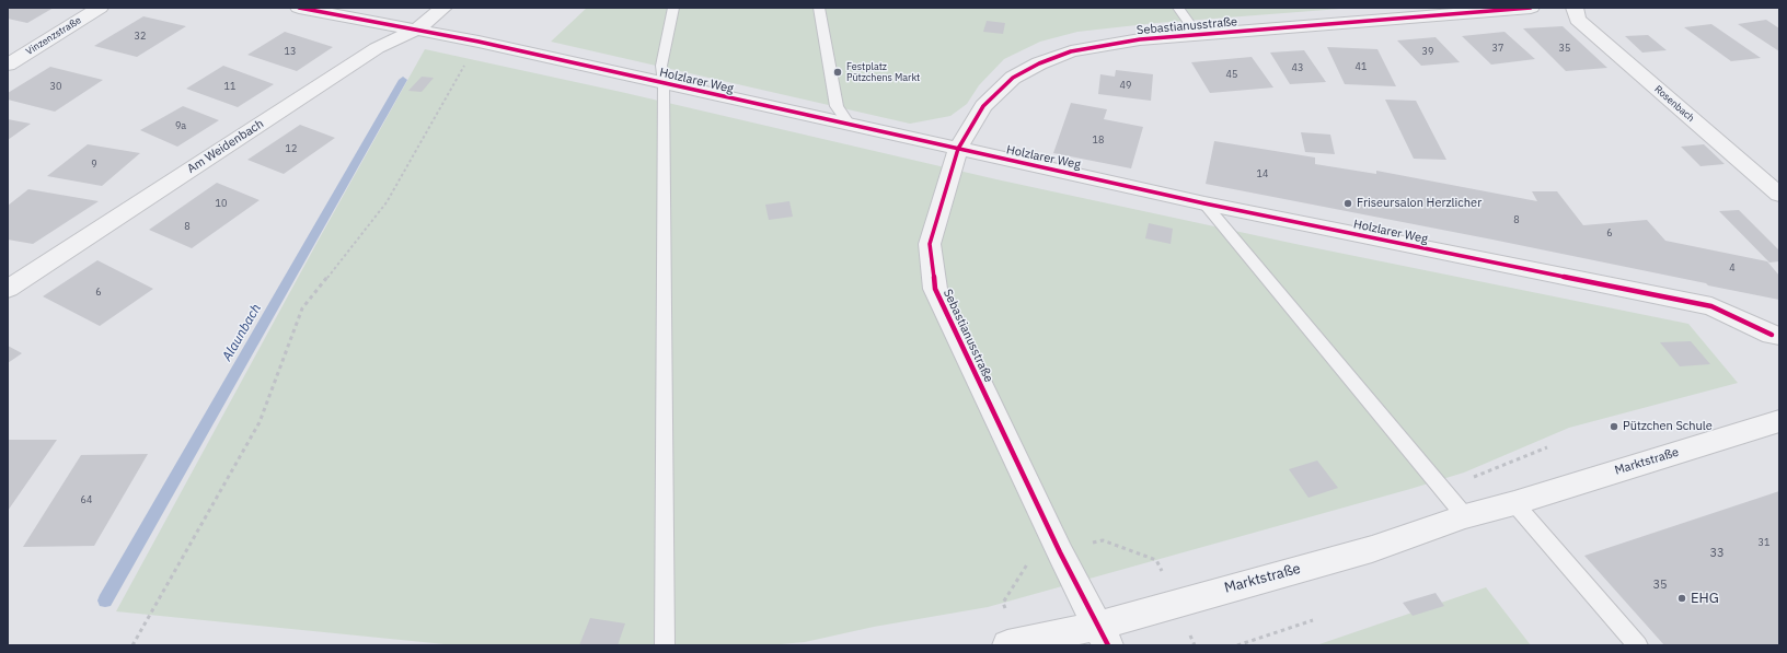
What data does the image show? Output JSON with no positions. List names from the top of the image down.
{
  "streets": {
    "street": [
      "Sebastianusstraße",
      "Vinzenzstraße",
      "Holzlarer Weg",
      "Rosenbach",
      "Am Weidenbach",
      "Marktstraße"
    ]
  },
  "crossings": [
    ["Sebastianusstraße", "Holzlarer Weg"],
    ["Sebastianusstraße", "Marktstraße"],
    ["Holzlarer Weg", "Am Weidenbach"]
  ],
  "water": ["Alaunbach"],
  "places": [
    "Festplatz Pützchens Markt",
    "Friseursalon Herzlicher",
    "Pützchen Schule",
    "EHG"
  ],
  "house_numbers": [
    "32",
    "37",
    "35",
    "13",
    "39",
    "41",
    "43",
    "45",
    "49",
    "30",
    "11",
    "9a",
    "18",
    "12",
    "9",
    "14",
    "10",
    "8",
    "8",
    "6",
    "4",
    "6",
    "64",
    "31",
    "33",
    "35"
  ]
}
